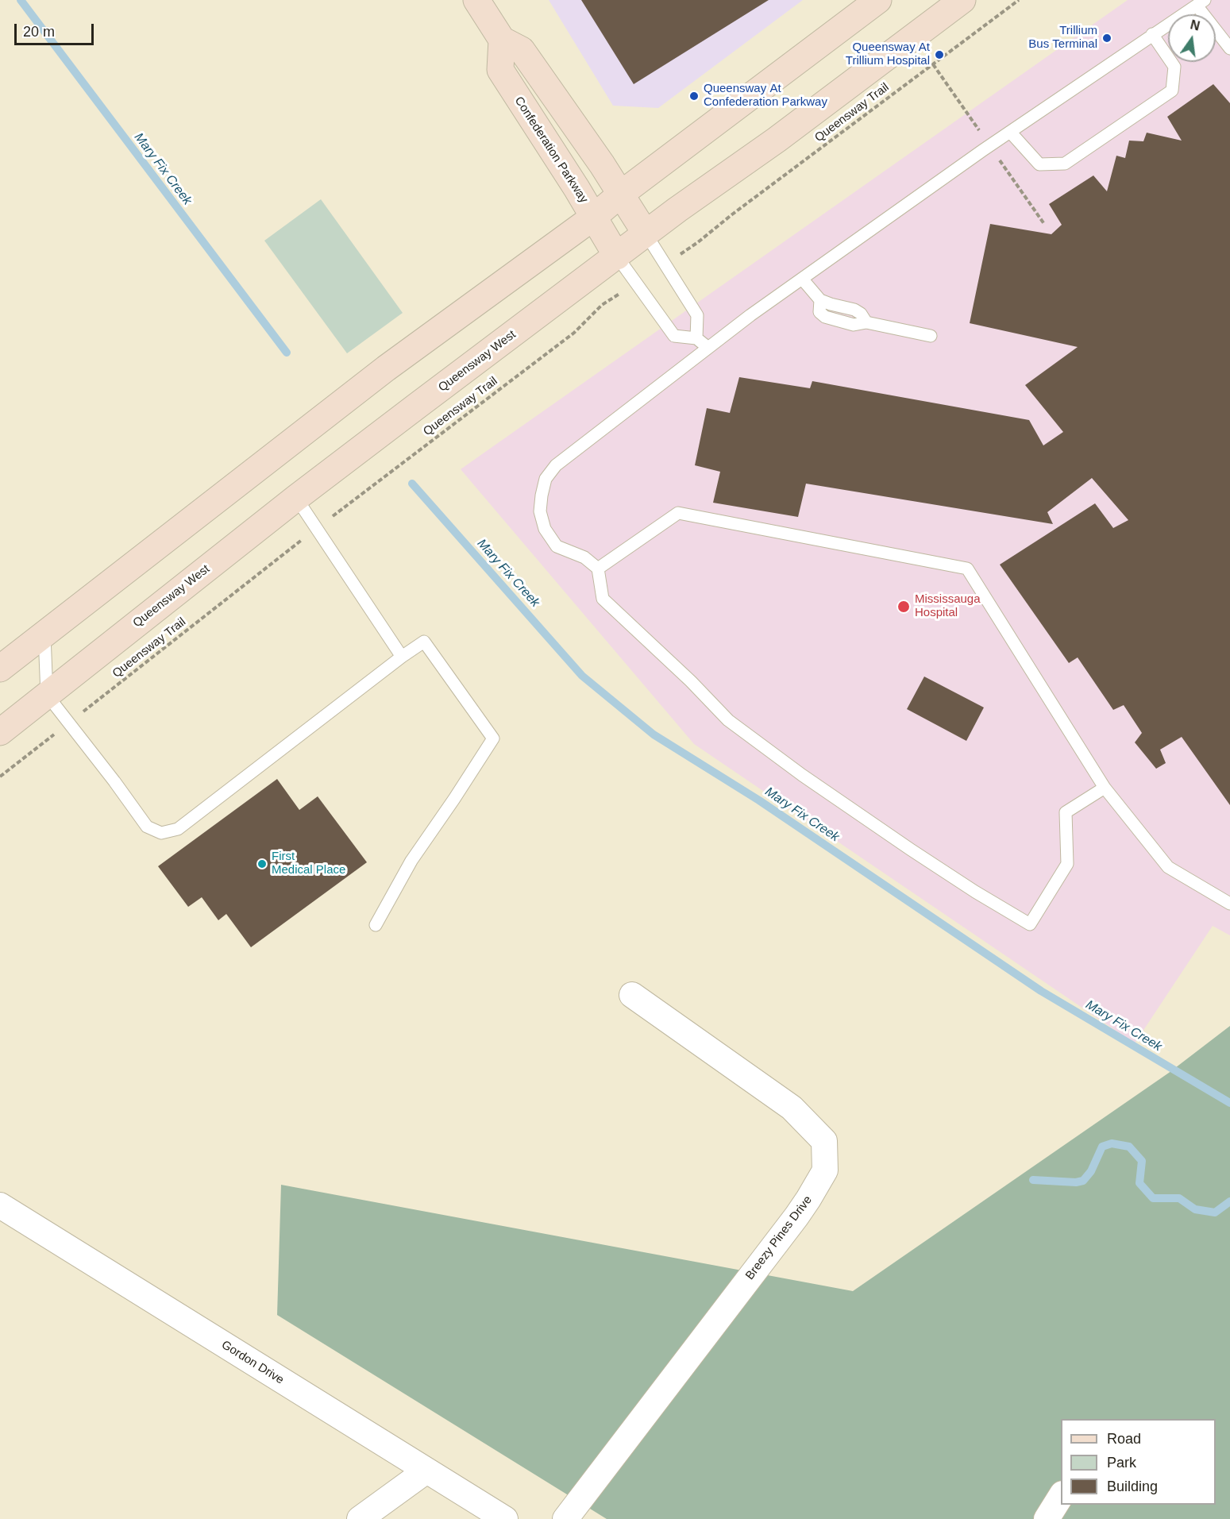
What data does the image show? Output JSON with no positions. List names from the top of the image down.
{
  "streets": {
    "main road": ["Confederation Parkway", "Queensway West"],
    "street": ["Breezy Pines Drive", "Gordon Drive"],
    "path": ["Queensway Trail"]
  },
  "crossings": [
    ["Confederation Parkway", "Queensway West"]
  ],
  "water": ["Mary Fix Creek"],
  "places": [
    "Trillium Bus Terminal",
    "Queensway At Trillium Hospital",
    "Queensway At Confederation Parkway",
    "Mississauga Hospital",
    "First Medical Place"
  ],
  "legend": ["Road", "Park", "Building"],
  "scale_bar": "20 m",
  "north": "top"
}
